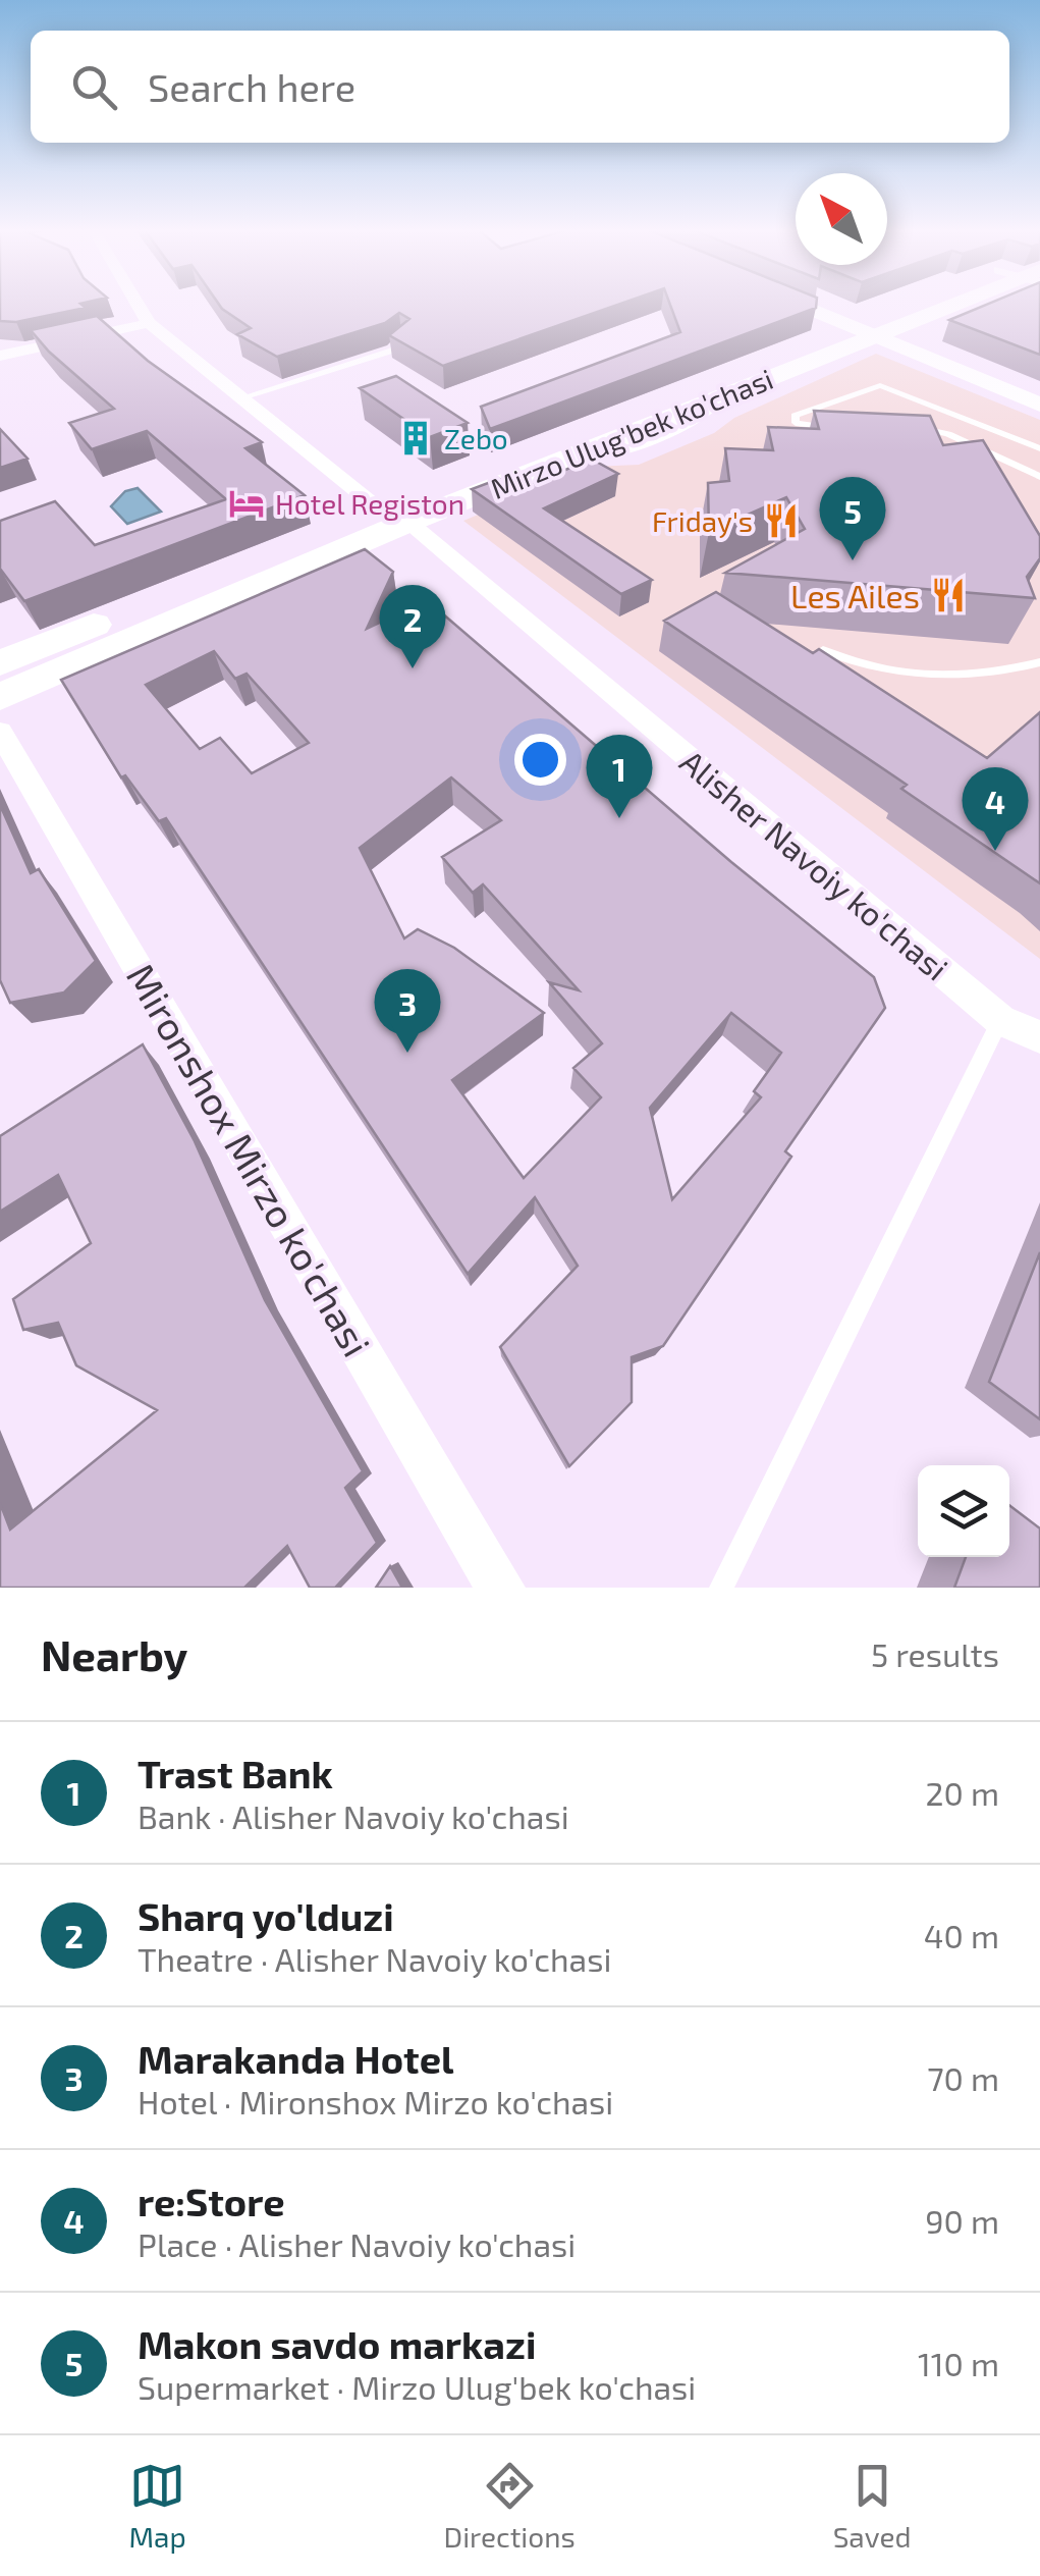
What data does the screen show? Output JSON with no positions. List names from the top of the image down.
{
  "streets": {
    "main road": ["Mirzo Ulug'bek ko'chasi"],
    "street": ["Alisher Navoiy ko'chasi", "Mironshox Mirzo ko'chasi"]
  },
  "crossings": [
    ["Mirzo Ulug'bek ko'chasi", "Alisher Navoiy ko'chasi"]
  ],
  "places": {
    "building": ["Zebo"],
    "hotel": ["Hotel Registon"],
    "restaurant": ["Friday's", "Les Ailes"]
  },
  "north": "top left",
  "page": {
    "search": "Search here",
    "pins": [
      "5",
      "2",
      "1",
      "4",
      "3"
    ],
    "heading": ["Nearby", "5 results"],
    "list": [
      {
        "mark": "1",
        "name": "Trast Bank",
        "note": "Bank · Alisher Navoiy ko'chasi",
        "value": "20 m"
      },
      {
        "mark": "2",
        "name": "Sharq yo'lduzi",
        "note": "Theatre · Alisher Navoiy ko'chasi",
        "value": "40 m"
      },
      {
        "mark": "3",
        "name": "Marakanda Hotel",
        "note": "Hotel · Mironshox Mirzo ko'chasi",
        "value": "70 m"
      },
      {
        "mark": "4",
        "name": "re:Store",
        "note": "Place · Alisher Navoiy ko'chasi",
        "value": "90 m"
      },
      {
        "mark": "5",
        "name": "Makon savdo markazi",
        "note": "Supermarket · Mirzo Ulug'bek ko'chasi",
        "value": "110 m"
      }
    ],
    "nav": ["Map", "Directions", "Saved"]
  }
}
